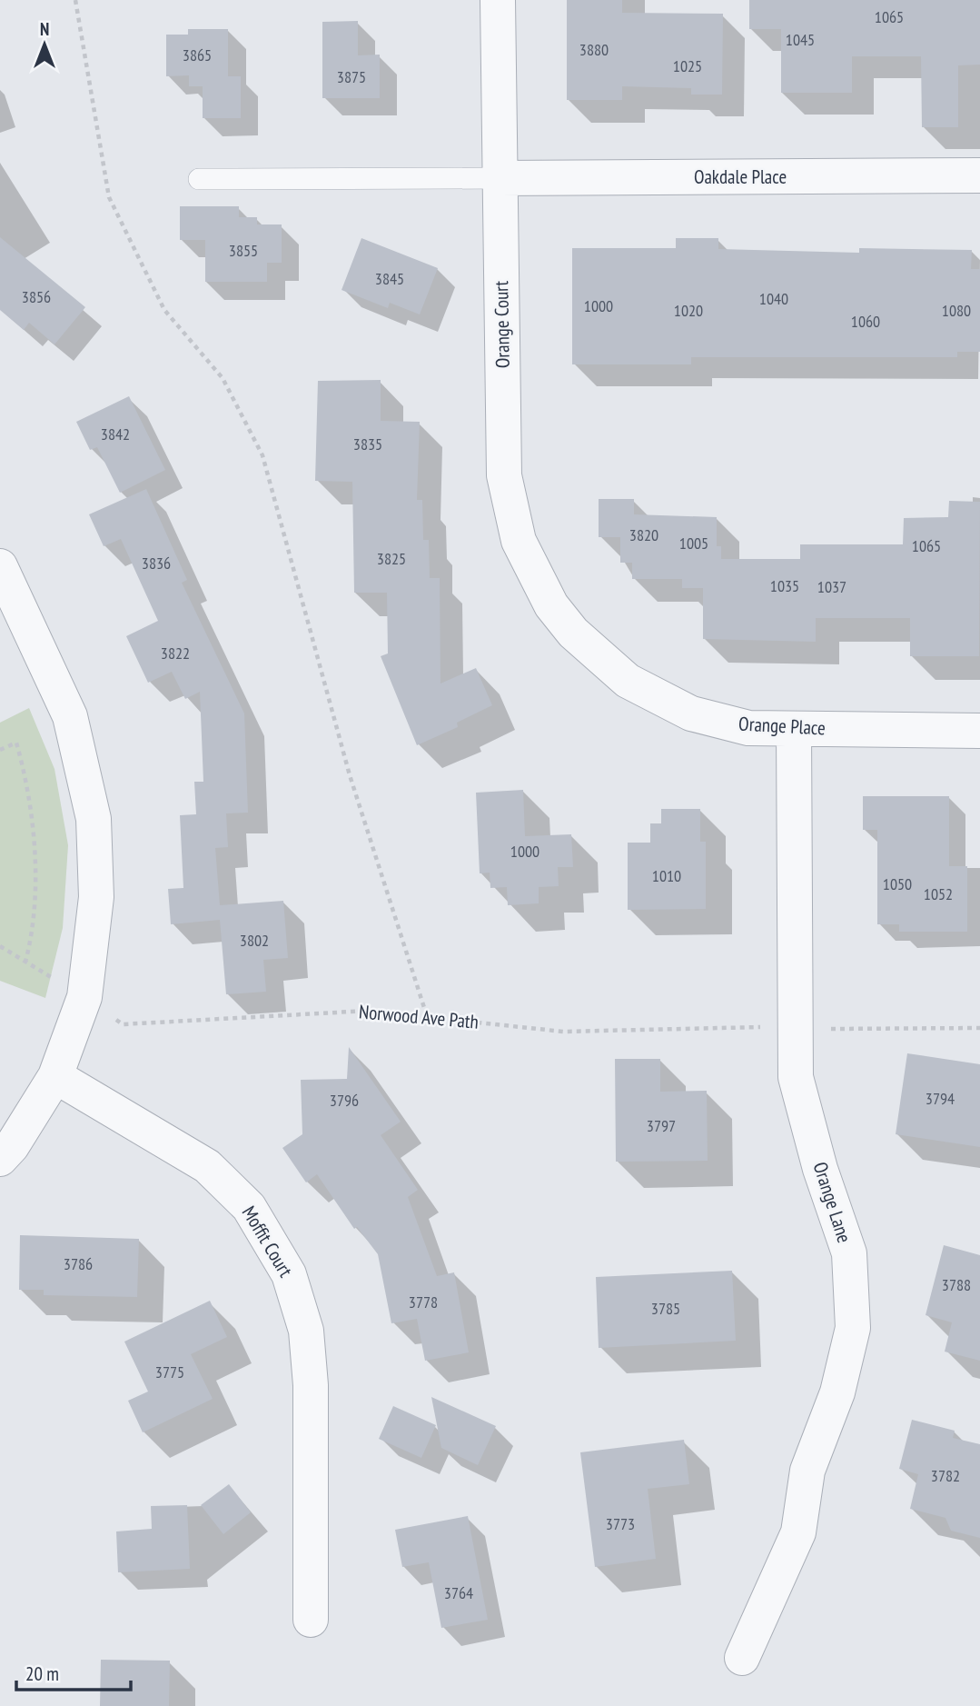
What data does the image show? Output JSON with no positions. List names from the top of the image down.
{
  "streets": {
    "street": [
      "Oakdale Place",
      "Orange Court",
      "Orange Place",
      "Orange Lane",
      "Moffit Court"
    ],
    "path": ["Norwood Ave Path"]
  },
  "crossings": [
    ["Oakdale Place", "Orange Court"],
    ["Orange Court", "Orange Place"],
    ["Orange Place", "Orange Lane"]
  ],
  "house_numbers": [
    "1065",
    "1045",
    "3880",
    "3865",
    "1025",
    "3875",
    "3855",
    "3845",
    "3856",
    "1040",
    "1000",
    "1020",
    "1080",
    "1060",
    "3842",
    "3835",
    "3820",
    "1005",
    "1065",
    "3825",
    "3836",
    "1035",
    "1037",
    "3822",
    "1000",
    "1010",
    "1050",
    "1052",
    "3802",
    "3794",
    "3796",
    "3797",
    "3786",
    "3788",
    "3778",
    "3785",
    "3775",
    "3782",
    "3773",
    "3764"
  ],
  "scale_bar": "20 m",
  "north": "top"
}
